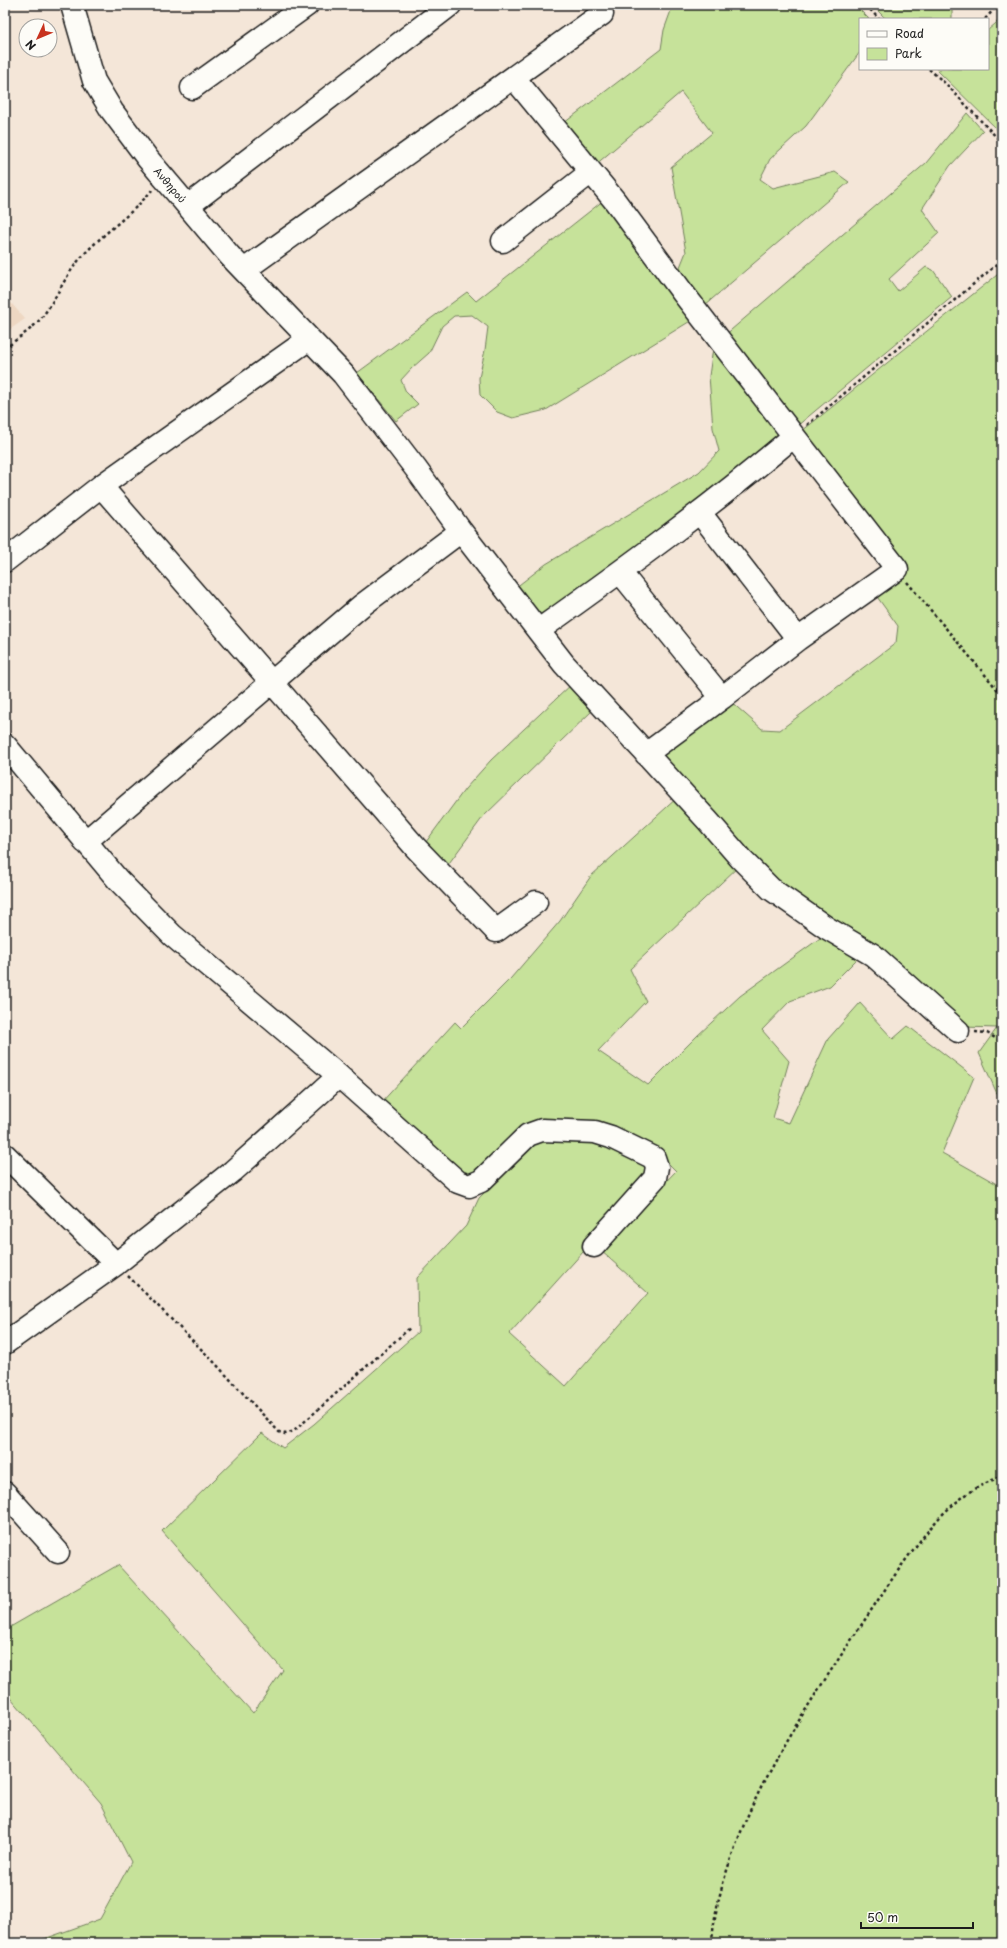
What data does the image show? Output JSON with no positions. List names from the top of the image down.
{
  "streets": {
    "street": ["Ανθηρού"]
  },
  "legend": ["Road", "Park"],
  "scale_bar": "50 m",
  "north": "bottom left"
}
